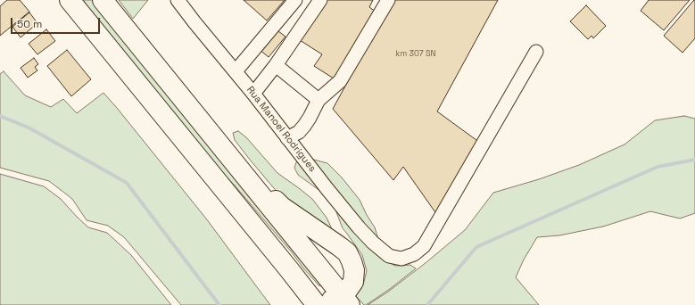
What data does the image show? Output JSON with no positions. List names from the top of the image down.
{
  "streets": {
    "lane": ["Rua Manoel Rodrigues"]
  },
  "house_numbers": ["km 307 SN"],
  "scale_bar": "50 m"
}
